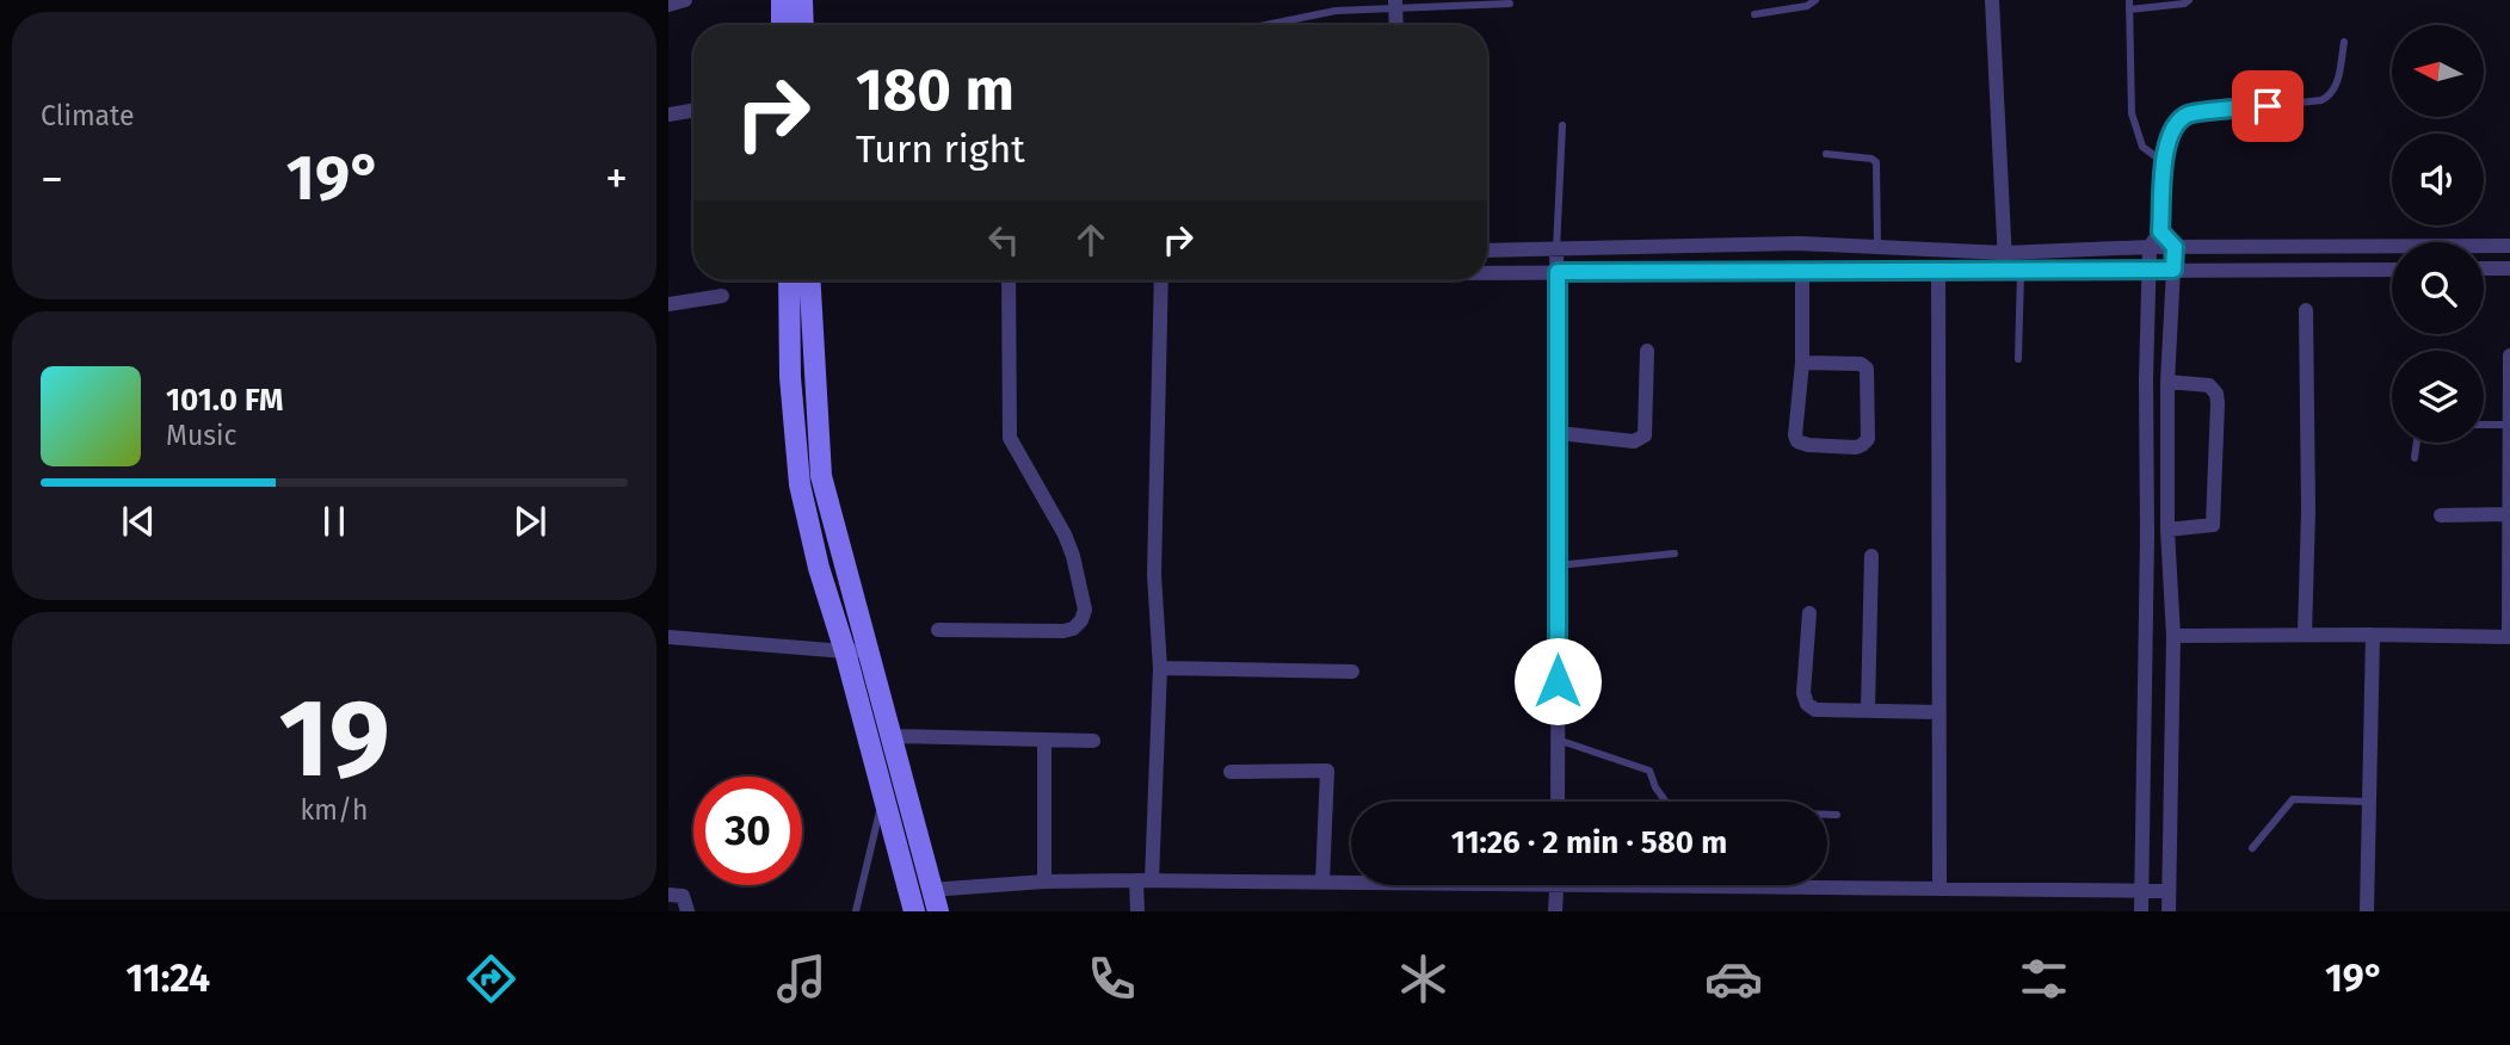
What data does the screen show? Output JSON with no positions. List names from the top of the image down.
{
  "north": "left",
  "page": {
    "tile": [
      "Climate",
      ["19", "km/h"]
    ],
    "turn": ["180 m", "Turn right"],
    "heat": ["−", "19°", "+"],
    "song": ["101.0 FM", "Music"],
    "limit": "30",
    "trip": "11:26 · 2 min · 580 m",
    "tabs": ["11:24", "19°"]
  }
}
